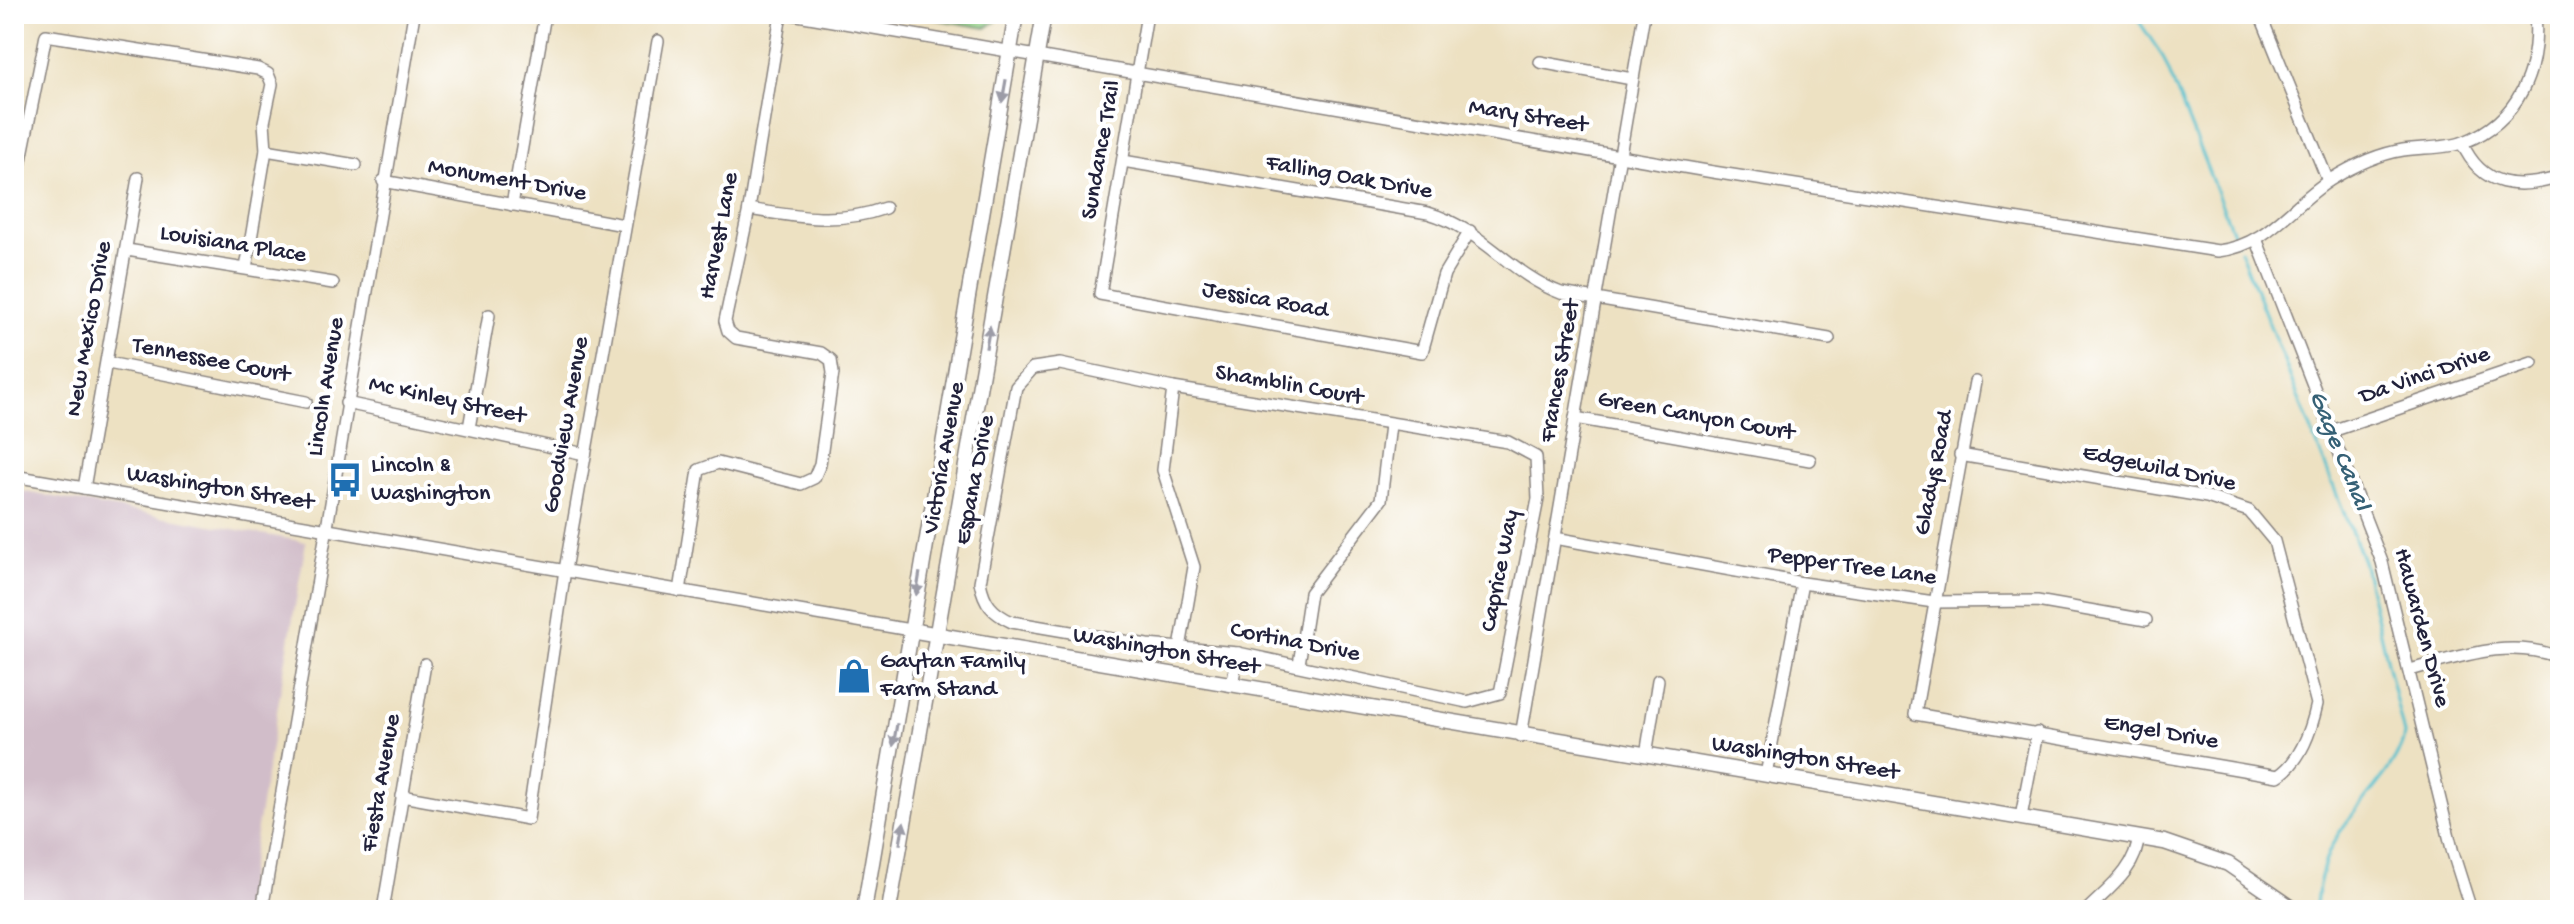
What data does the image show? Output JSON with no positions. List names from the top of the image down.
{
  "streets": {
    "main road": ["Victoria Avenue", "Washington Street"],
    "street": [
      "Mary Street",
      "Sundance Trail",
      "Falling Oak Drive",
      "Monument Drive",
      "Harvest Lane",
      "Louisiana Place",
      "Jessica Road",
      "New Mexico Drive",
      "Tennessee Court",
      "Frances Street",
      "Da Vinci Drive",
      "Shamblin Court",
      "Lincoln Avenue",
      "Mc Kinley Street",
      "Green Canyon Court",
      "Goodview Avenue",
      "Edgewild Drive",
      "Gladys Road",
      "Espana Drive",
      "Pepper Tree Lane",
      "Caprice Way",
      "Hawarden Drive",
      "Cortina Drive",
      "Engel Drive",
      "Fiesta Avenue"
    ]
  },
  "crossings": [
    ["Mary Street", "Sundance Trail"],
    ["Mary Street", "Frances Street"],
    ["Mary Street", "Victoria Avenue"],
    ["Mary Street", "Hawarden Drive"],
    ["Sundance Trail", "Falling Oak Drive"],
    ["Sundance Trail", "Jessica Road"],
    ["Falling Oak Drive", "Jessica Road"],
    ["Falling Oak Drive", "Frances Street"],
    ["Monument Drive", "Lincoln Avenue"],
    ["Monument Drive", "Goodview Avenue"],
    ["Harvest Lane", "Washington Street"],
    ["Louisiana Place", "New Mexico Drive"],
    ["New Mexico Drive", "Tennessee Court"],
    ["New Mexico Drive", "Washington Street"],
    ["Frances Street", "Green Canyon Court"],
    ["Frances Street", "Washington Street"],
    ["Frances Street", "Pepper Tree Lane"],
    ["Da Vinci Drive", "Hawarden Drive"],
    ["Shamblin Court", "Espana Drive"],
    ["Shamblin Court", "Caprice Way"],
    ["Lincoln Avenue", "Mc Kinley Street"],
    ["Lincoln Avenue", "Washington Street"],
    ["Mc Kinley Street", "Goodview Avenue"],
    ["Goodview Avenue", "Washington Street"],
    ["Goodview Avenue", "Fiesta Avenue"],
    ["Victoria Avenue", "Washington Street"],
    ["Edgewild Drive", "Gladys Road"],
    ["Edgewild Drive", "Engel Drive"],
    ["Gladys Road", "Pepper Tree Lane"],
    ["Gladys Road", "Engel Drive"],
    ["Espana Drive", "Cortina Drive"],
    ["Caprice Way", "Cortina Drive"]
  ],
  "water": ["Gage Canal"],
  "places": {
    "bus stop": ["Lincoln & Washington"],
    "shop": ["Gaytan Family Farm Stand"]
  }
}
